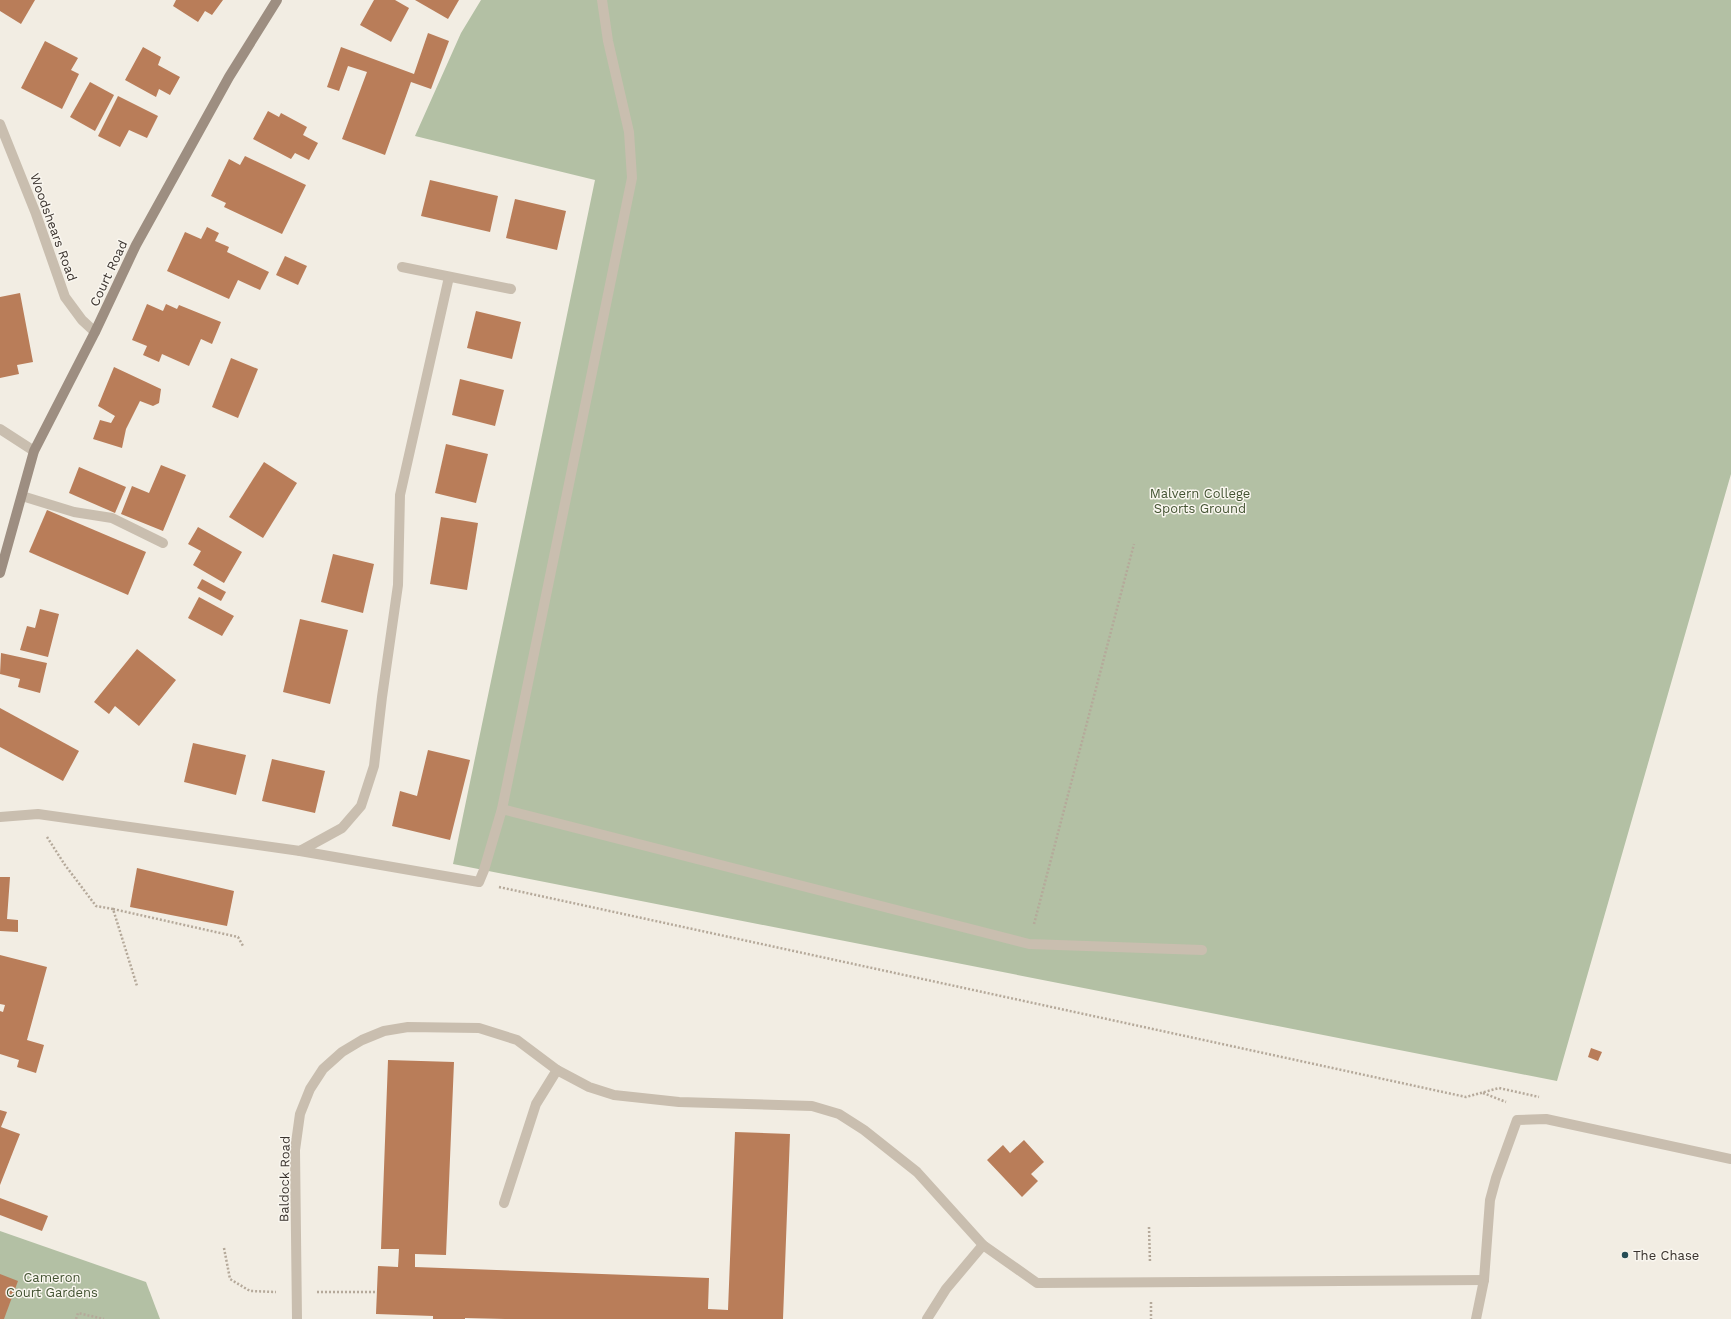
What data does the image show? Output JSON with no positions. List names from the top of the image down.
{
  "streets": {
    "street": ["Woodshears Road", "Court Road", "Baldock Road"]
  },
  "crossings": [
    ["Woodshears Road", "Court Road"]
  ],
  "parks": ["Malvern College Sports Ground", "Cameron Court Gardens"],
  "places": ["The Chase"]
}
